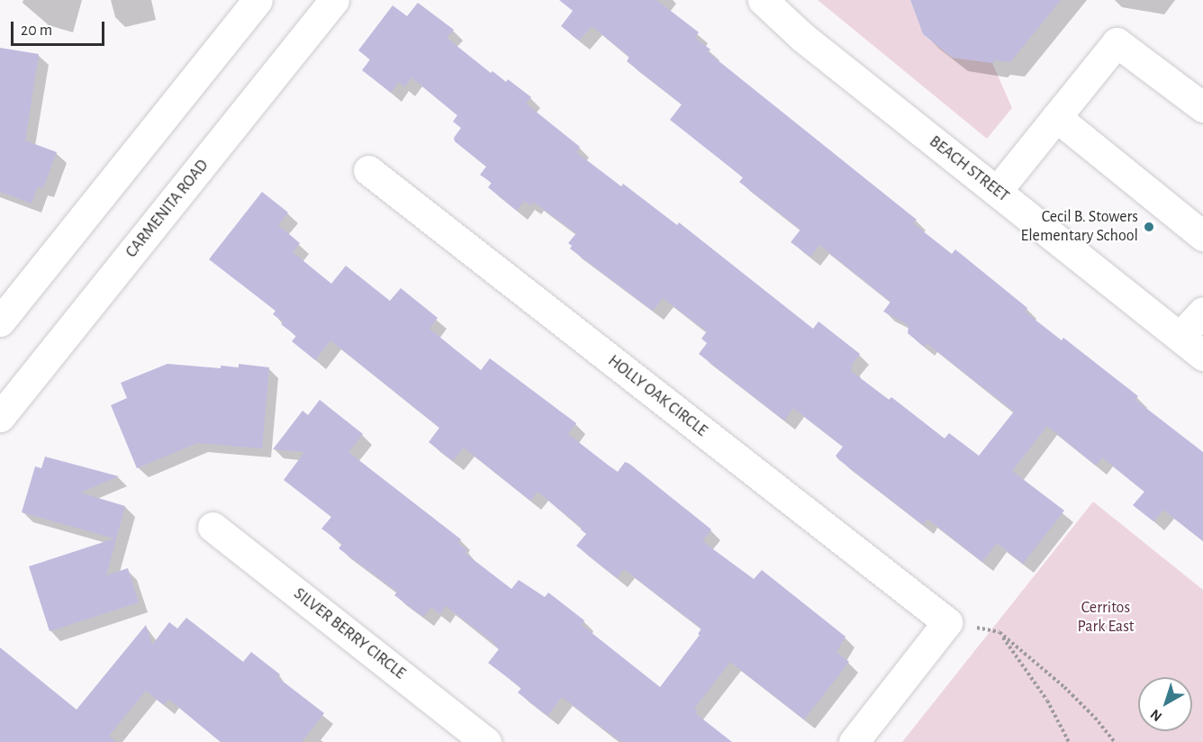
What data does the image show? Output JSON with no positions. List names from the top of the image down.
{
  "streets": {
    "street": [
      "BEACH STREET",
      "CARMENITA ROAD",
      "HOLLY OAK CIRCLE",
      "SILVER BERRY CIRCLE"
    ]
  },
  "parks": ["Cerritos Park East"],
  "places": ["Cecil B. Stowers Elementary School"],
  "scale_bar": "20 m",
  "north": "bottom left"
}
